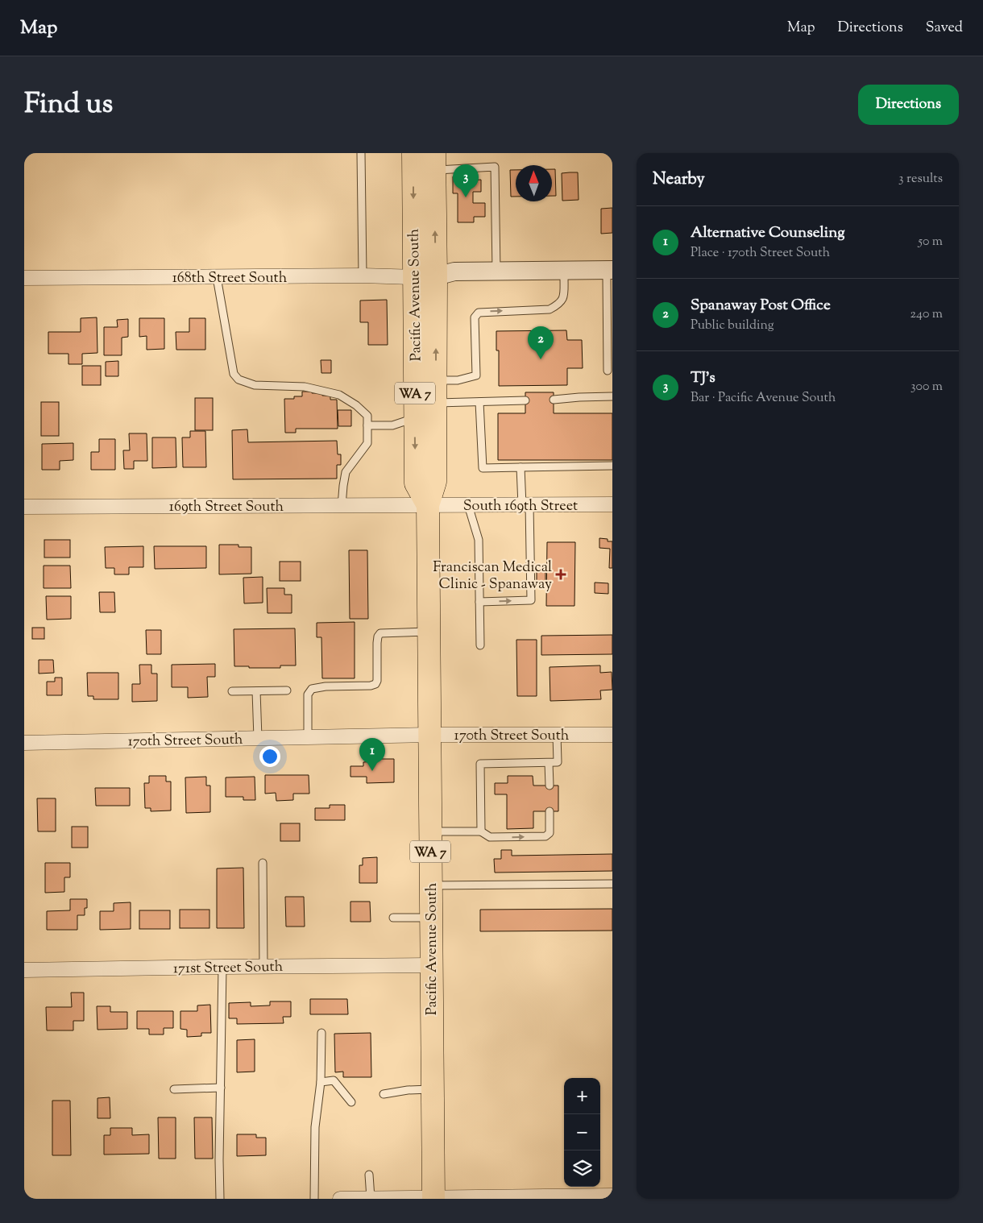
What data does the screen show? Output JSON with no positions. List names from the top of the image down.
{
  "streets": {
    "main road": ["Pacific Avenue South", "WA 7"],
    "street": [
      "168th Street South",
      "South 169th Street",
      "169th Street South",
      "170th Street South",
      "171st Street South"
    ]
  },
  "crossings": [
    ["168th Street South", "Pacific Avenue South"],
    ["Pacific Avenue South", "South 169th Street"],
    ["Pacific Avenue South", "169th Street South"],
    ["Pacific Avenue South", "170th Street South"],
    ["Pacific Avenue South", "171st Street South"],
    ["South 169th Street", "169th Street South"]
  ],
  "places": {
    "health": ["Franciscan Medical Clinic - Spanaway"]
  },
  "north": "top",
  "page": {
    "header": "Map",
    "nav": ["Map", "Directions", "Saved"],
    "title": "Find us",
    "buttons": "Directions",
    "heading": ["Nearby", "3 results"],
    "pins": ["3", "2", "1"],
    "list": [
      {
        "mark": "1",
        "name": "Alternative Counseling",
        "note": "Place · 170th Street South",
        "value": "50 m"
      },
      {
        "mark": "2",
        "name": "Spanaway Post Office",
        "note": "Public building",
        "value": "240 m"
      },
      {
        "mark": "3",
        "name": "TJ's",
        "note": "Bar · Pacific Avenue South",
        "value": "300 m"
      }
    ],
    "map_buttons": ["+", "−"]
  }
}
